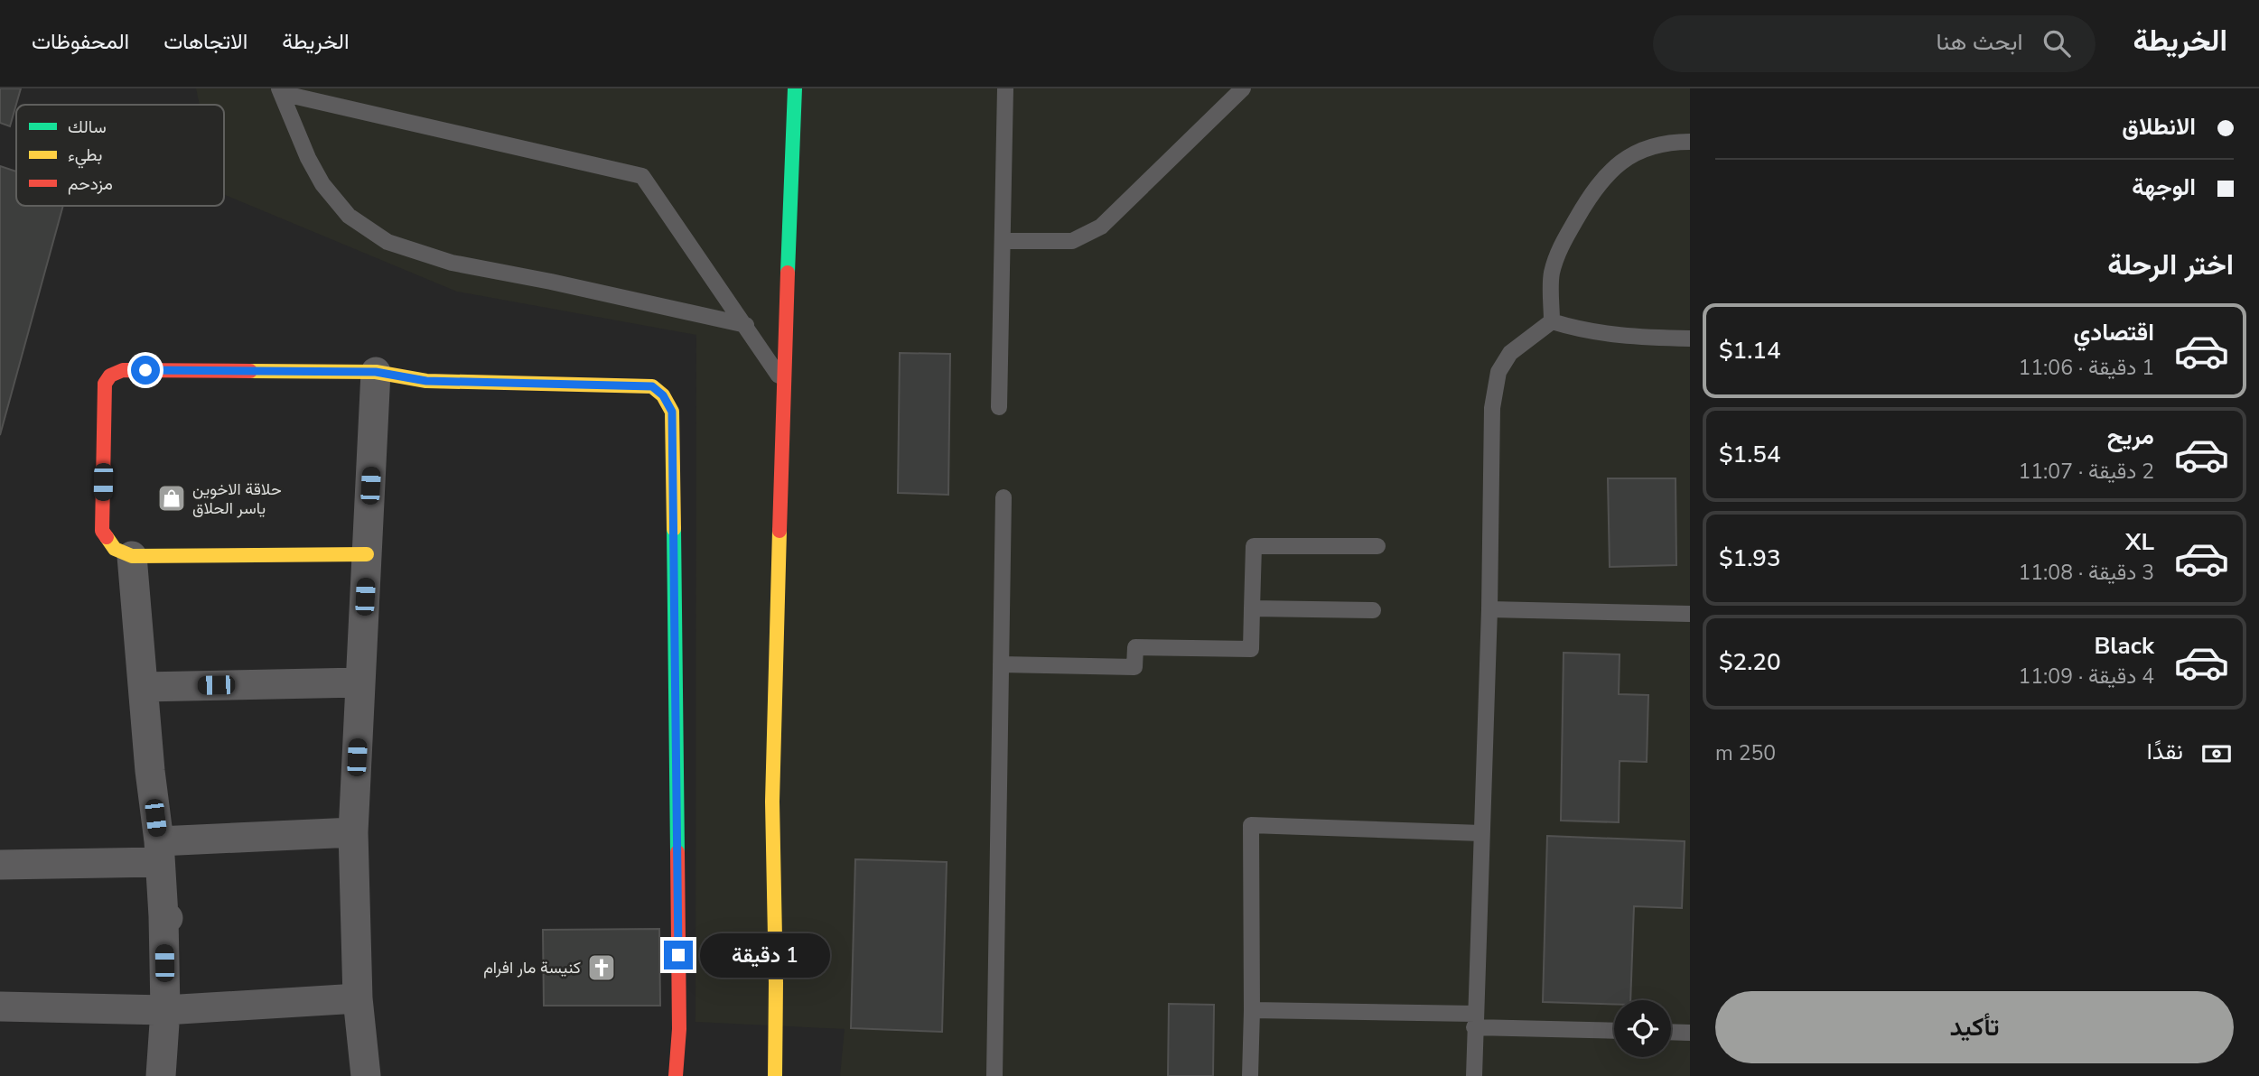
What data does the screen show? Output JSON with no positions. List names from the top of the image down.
{
  "places": {
    "shop": ["حلاقة الاخوين ياسر الحلاق"],
    "church": ["كنيسة مار افرام"]
  },
  "legend": ["سالك", "بطيء", "مزدحم"],
  "page": {
    "header": "الخريطة",
    "search": "ابحث هنا",
    "nav": ["الخريطة", "الاتجاهات", "المحفوظات"],
    "banner": ["الانطلاق", "الوجهة"],
    "heading": "اختر الرحلة",
    "list": [
      {
        "name": "اقتصادي",
        "note": "1 دقيقة · 11:06",
        "value": "$1.14"
      },
      {
        "name": "مريح",
        "note": "2 دقيقة · 11:07",
        "value": "$1.54"
      },
      {
        "name": "XL",
        "note": "3 دقيقة · 11:08",
        "value": "$1.93"
      },
      {
        "name": "Black",
        "note": "4 دقيقة · 11:09",
        "value": "$2.20"
      }
    ],
    "pay": ["نقدًا", "250 m"],
    "bubble": "1 دقيقة",
    "buttons": "تأكيد"
  }
}
